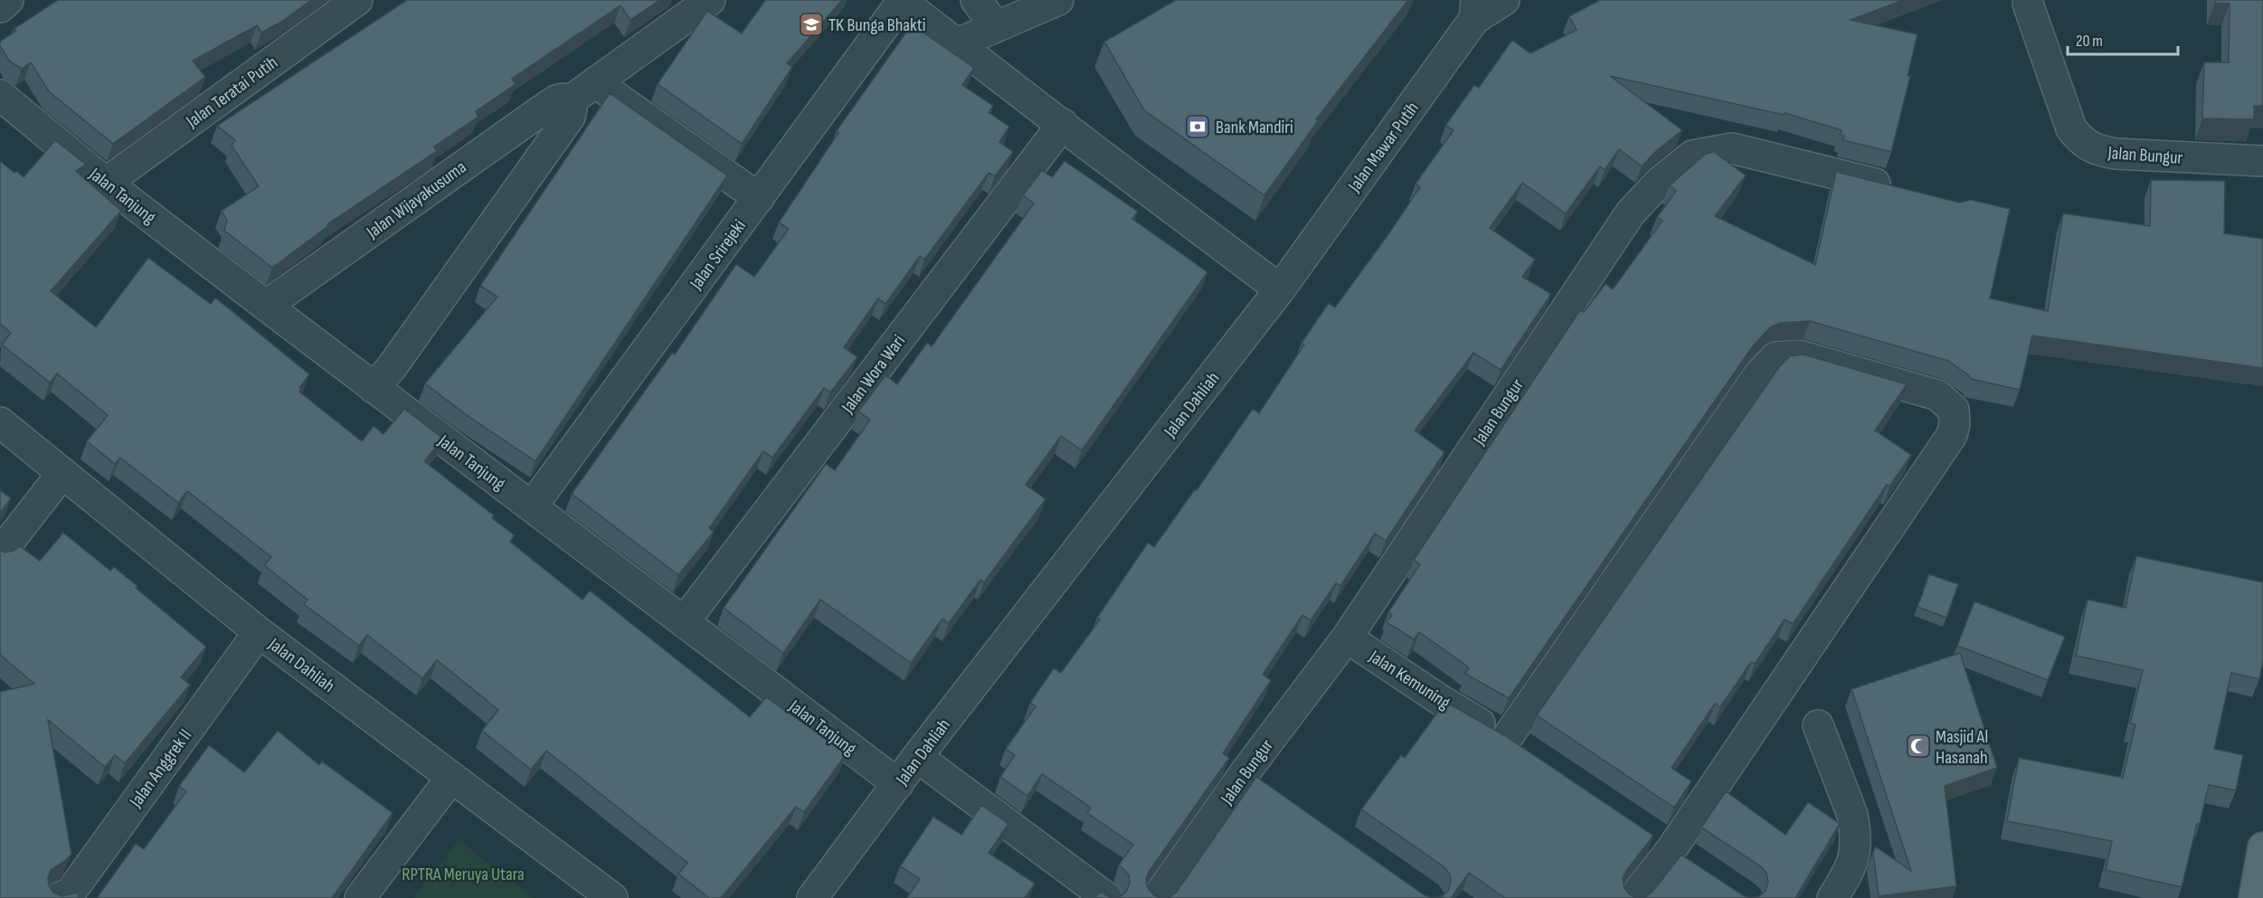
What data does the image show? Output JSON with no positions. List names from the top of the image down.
{
  "streets": {
    "street": [
      "Jalan Teratai Putih",
      "Jalan Mawar Putih",
      "Jalan Bungur",
      "Jalan Tanjung",
      "Jalan Wijayakusuma",
      "Jalan Srirejeki",
      "Jalan Wora Wari",
      "Jalan Dahliah",
      "Jalan Kemuning",
      "Jalan Anggrek II"
    ]
  },
  "crossings": [
    ["Jalan Teratai Putih", "Jalan Tanjung"],
    ["Jalan Mawar Putih", "Jalan Dahliah"],
    ["Jalan Bungur", "Jalan Kemuning"],
    ["Jalan Tanjung", "Jalan Wijayakusuma"],
    ["Jalan Tanjung", "Jalan Srirejeki"],
    ["Jalan Tanjung", "Jalan Wora Wari"],
    ["Jalan Tanjung", "Jalan Dahliah"],
    ["Jalan Dahliah", "Jalan Anggrek II"]
  ],
  "parks": ["RPTRA Meruya Utara"],
  "places": {
    "school or university": ["TK Bunga Bhakti"],
    "bank": ["Bank Mandiri"],
    "mosque": ["Masjid Al Hasanah"]
  },
  "scale_bar": "20 m"
}
